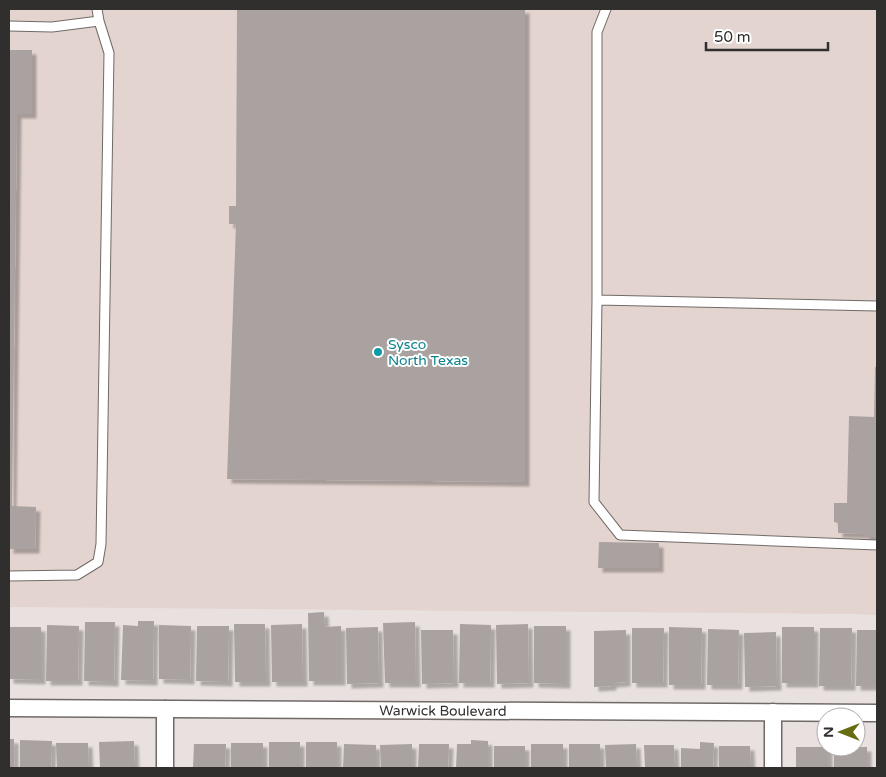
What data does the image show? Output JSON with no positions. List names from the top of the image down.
{
  "streets": {
    "street": ["Warwick Boulevard"]
  },
  "places": ["Sysco North Texas"],
  "scale_bar": "50 m",
  "north": "left"
}
